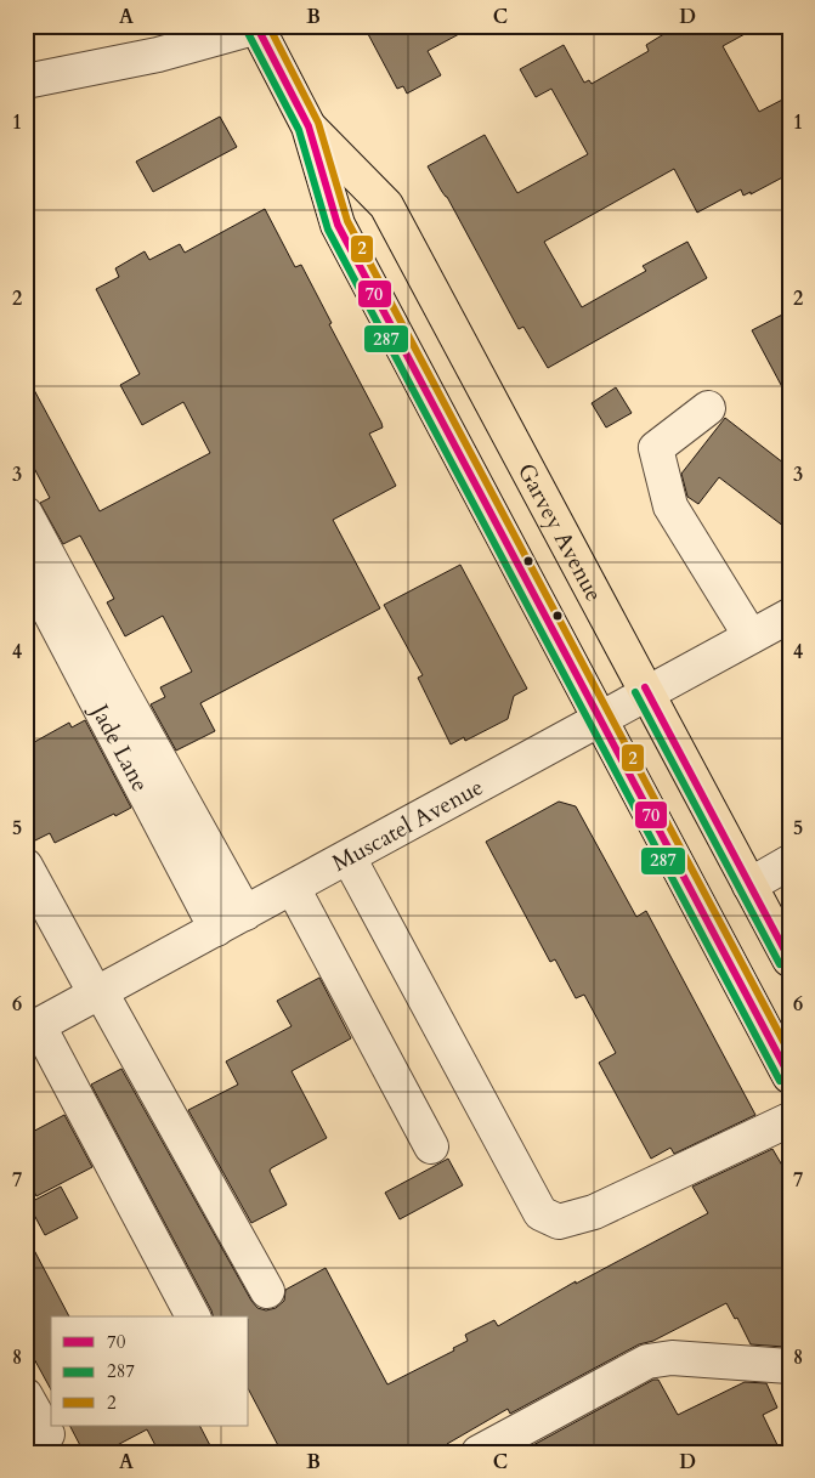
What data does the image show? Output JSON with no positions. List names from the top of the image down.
{
  "streets": {
    "main road": ["Garvey Avenue"],
    "street": ["Jade Lane", "Muscatel Avenue"]
  },
  "crossings": [
    ["Garvey Avenue", "Muscatel Avenue"],
    ["Jade Lane", "Muscatel Avenue"]
  ],
  "lines": ["transit line 70", "transit line 2", "transit line 287"],
  "legend": ["70", "287", "2"],
  "grid": {
    "columns": [
      "A",
      "B",
      "C",
      "D"
    ],
    "rows": [
      "1",
      "2",
      "3",
      "4",
      "5",
      "6",
      "7",
      "8"
    ]
  }
}
